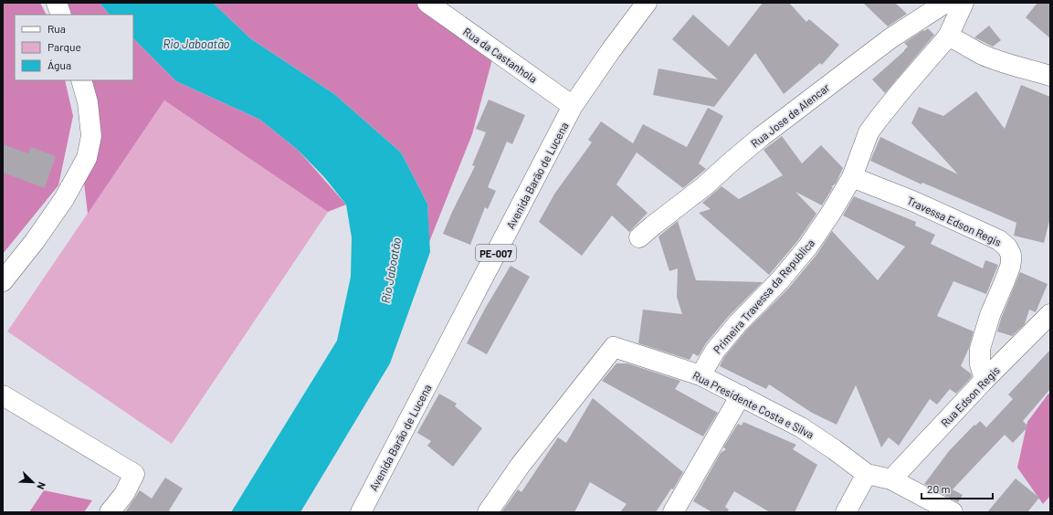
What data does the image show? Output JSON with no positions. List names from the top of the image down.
{
  "streets": {
    "street": [
      "Rua da Castanhola",
      "Rua Jose de Alencar",
      "Avenida Barão de Lucena",
      "Travessa Edson Regis",
      "PE-007",
      "Primeira Travessa da Republica",
      "Rua Edson Regis",
      "Rua Presidente Costa e Silva"
    ]
  },
  "crossings": [
    ["Rua da Castanhola", "Avenida Barão de Lucena"],
    ["Rua Jose de Alencar", "Primeira Travessa da Republica"],
    ["Travessa Edson Regis", "Primeira Travessa da Republica"],
    ["Travessa Edson Regis", "Rua Edson Regis"],
    ["Primeira Travessa da Republica", "Rua Presidente Costa e Silva"],
    ["Rua Edson Regis", "Rua Presidente Costa e Silva"]
  ],
  "water": ["Rio Jaboatão"],
  "legend": ["Rua", "Parque", "Água"],
  "scale_bar": "20 m",
  "north": "bottom right"
}
